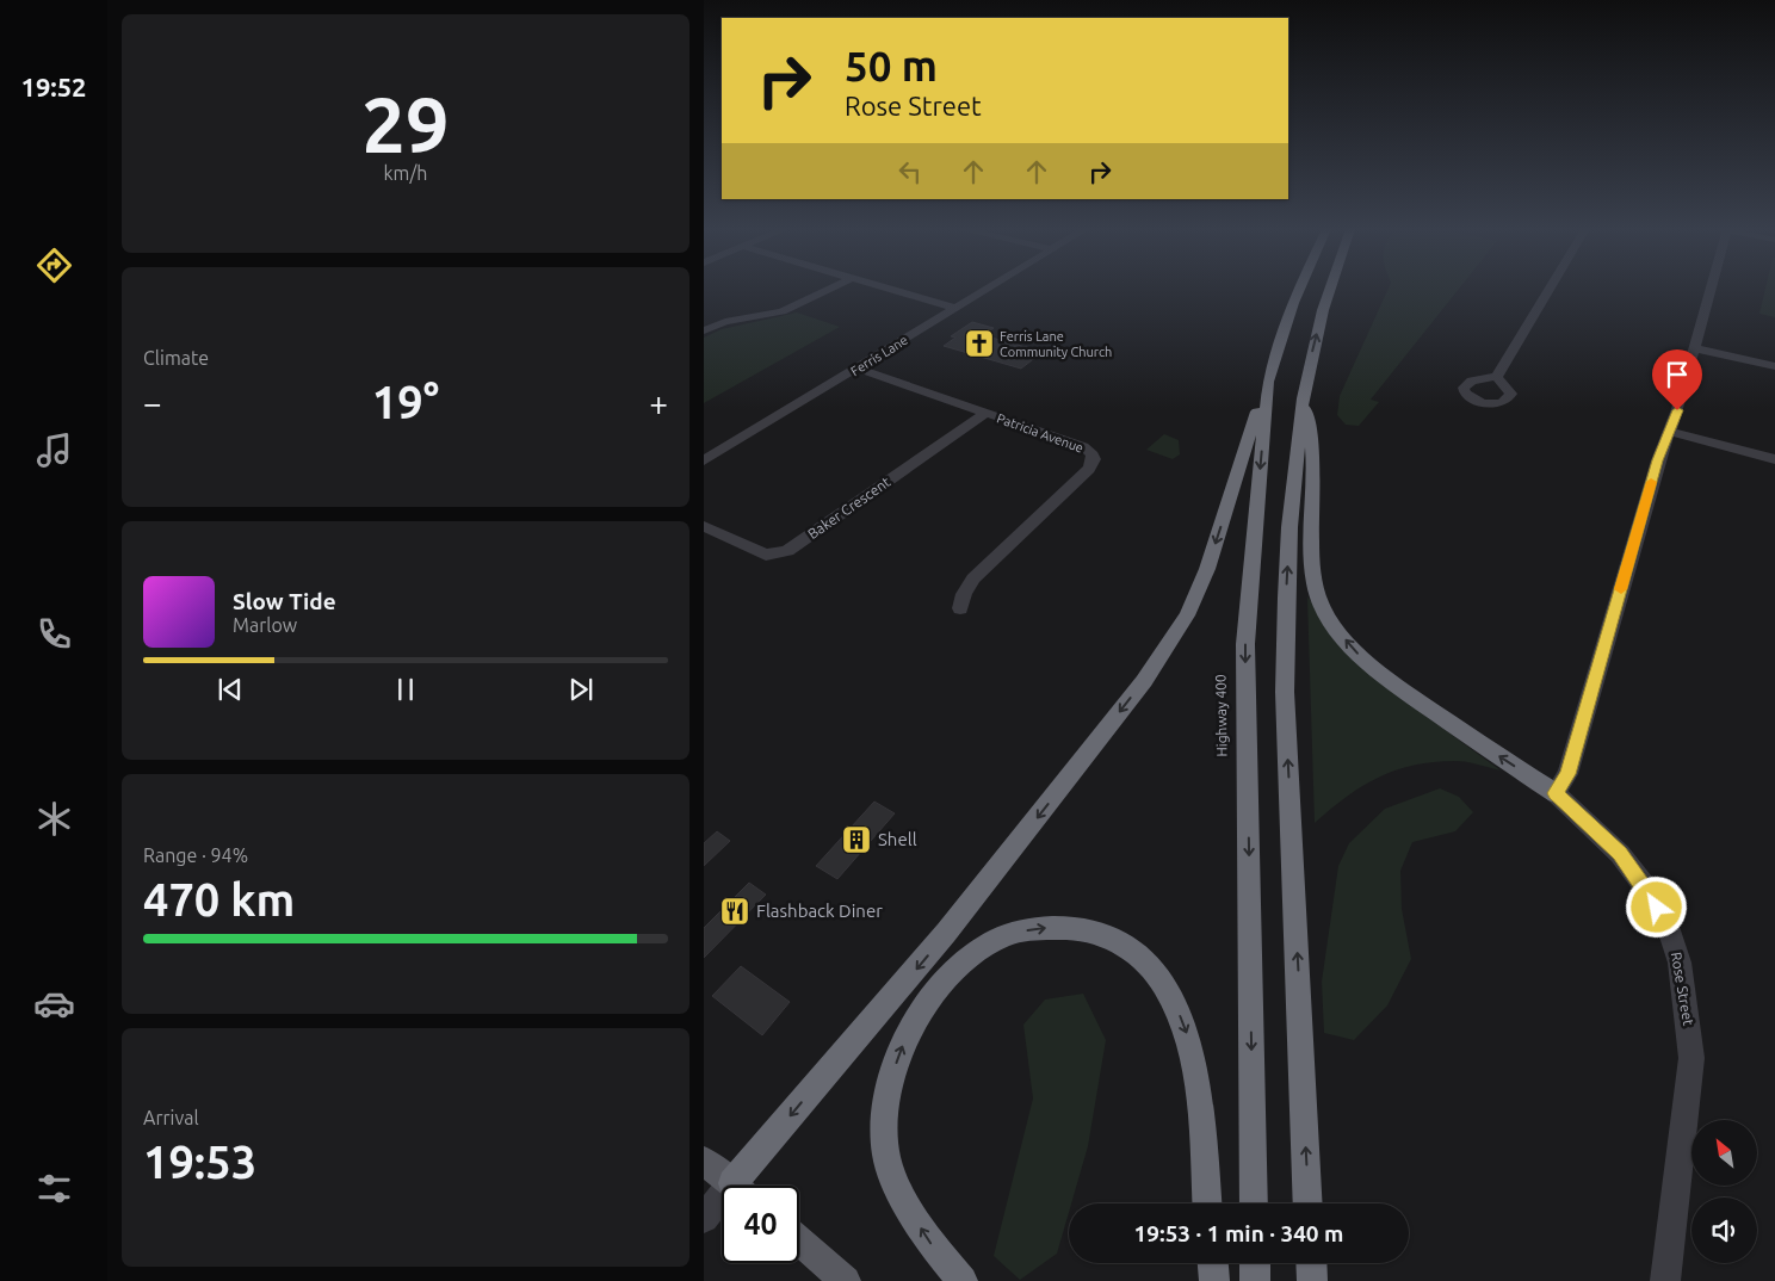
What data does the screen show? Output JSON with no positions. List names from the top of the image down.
{
  "streets": {
    "highway": ["Highway 400"],
    "street": [
      "Ferris Lane",
      "Patricia Avenue",
      "Baker Crescent",
      "Rose Street"
    ]
  },
  "crossings": [
    ["Ferris Lane", "Patricia Avenue"],
    ["Patricia Avenue", "Baker Crescent"]
  ],
  "places": {
    "church": ["Ferris Lane Community Church"],
    "building": ["Shell"],
    "restaurant": ["Flashback Diner"]
  },
  "north": "top left",
  "page": {
    "tabs": "19:52",
    "tile": [
      ["29", "km/h"],
      "Climate",
      ["Range · 94%", "470 km"],
      ["Arrival", "19:53"]
    ],
    "turn": ["50 m", "Rose Street"],
    "heat": ["−", "19°", "+"],
    "song": ["Slow Tide", "Marlow"],
    "limit": "40",
    "trip": "19:53 · 1 min · 340 m"
  }
}
